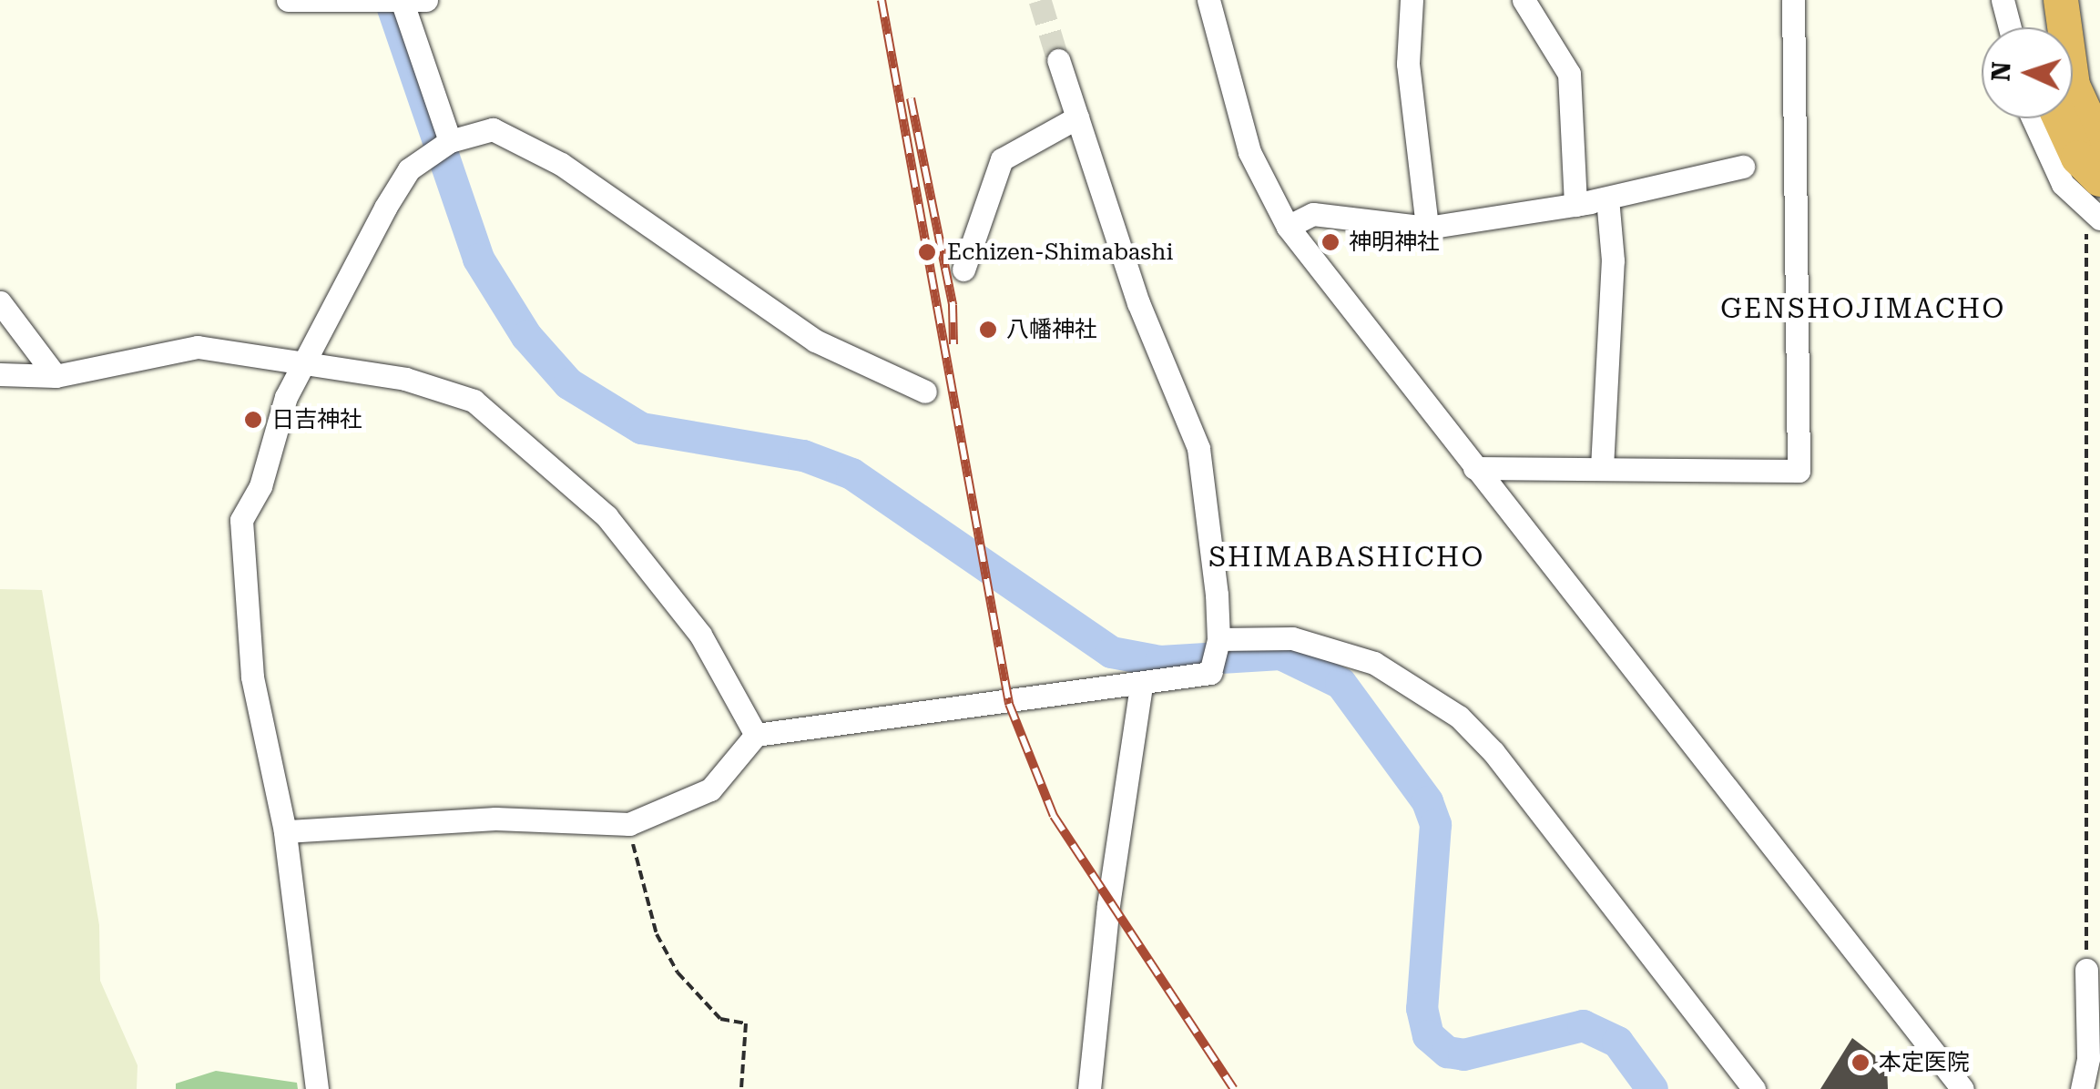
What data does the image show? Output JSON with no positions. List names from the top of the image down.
{
  "districts": ["GENSHOJIMACHO", "SHIMABASHICHO"],
  "places": [
    "神明神社",
    "Echizen-Shimabashi",
    "八幡神社",
    "日吉神社",
    "本定医院"
  ],
  "north": "left"
}
